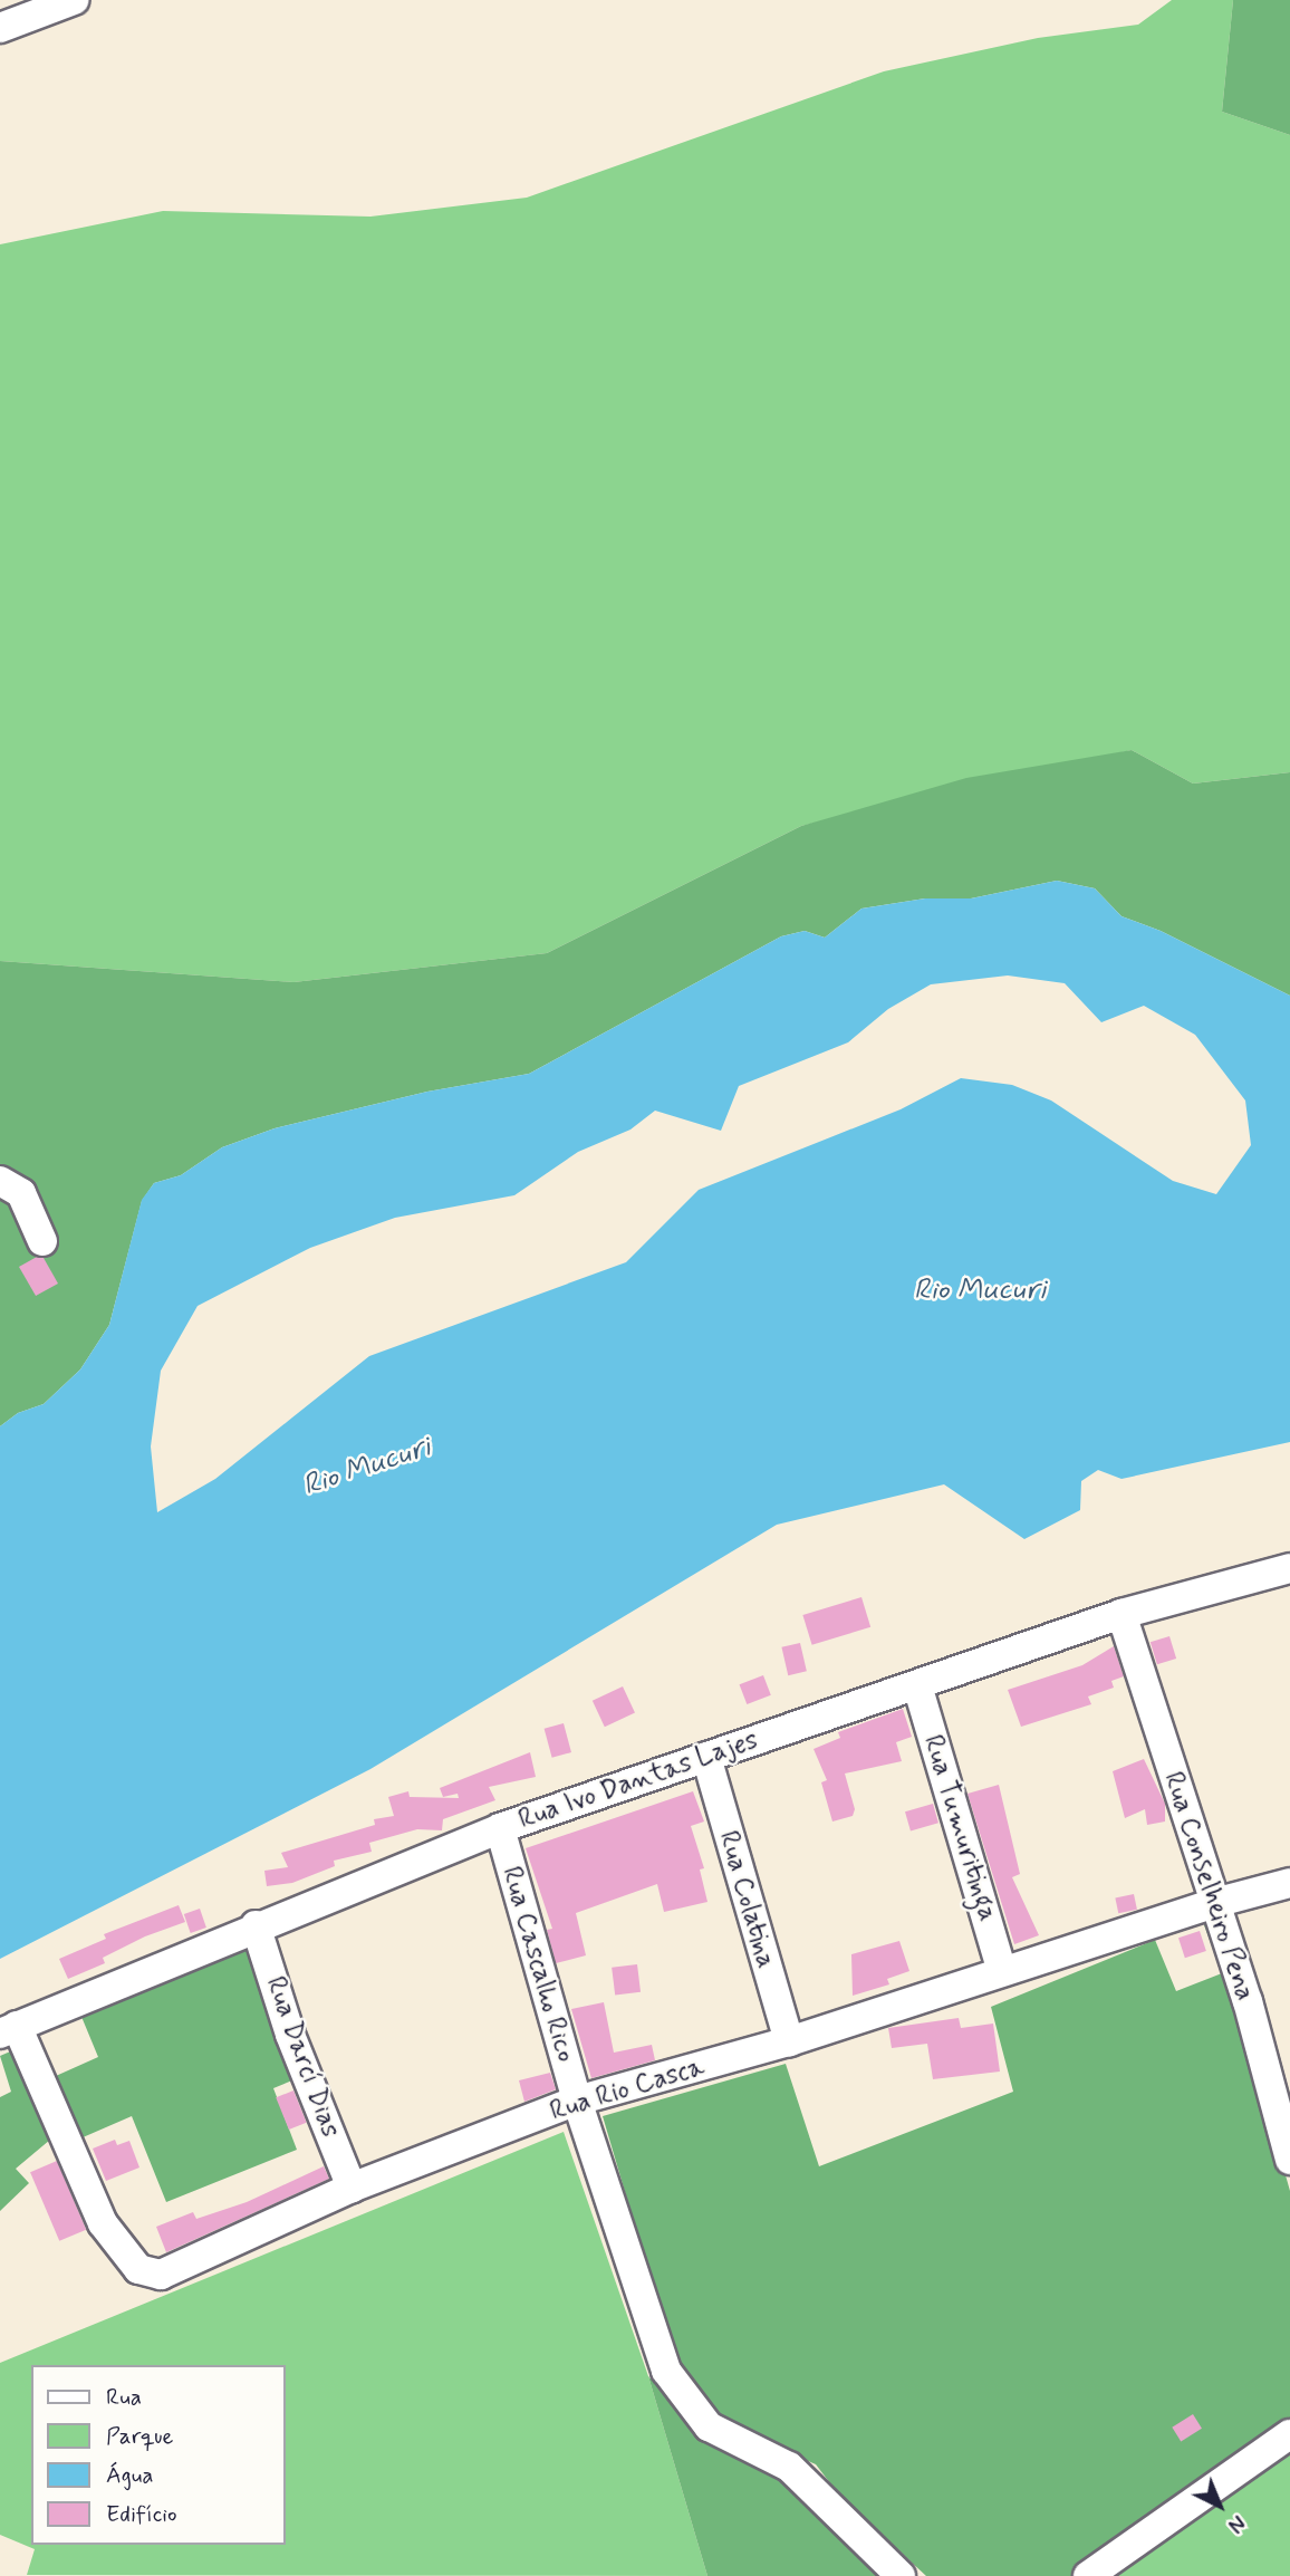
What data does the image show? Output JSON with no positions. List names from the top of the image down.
{
  "streets": {
    "street": [
      "Rua Ivo Dantas Lajes",
      "Rua Tumuritinga",
      "Rua Conselheiro Pena",
      "Rua Colatina",
      "Rua Cascalho Rico",
      "Rua Darcí Dias",
      "Rua Rio Casca"
    ]
  },
  "crossings": [
    ["Rua Ivo Dantas Lajes", "Rua Tumuritinga"],
    ["Rua Ivo Dantas Lajes", "Rua Conselheiro Pena"],
    ["Rua Ivo Dantas Lajes", "Rua Colatina"],
    ["Rua Ivo Dantas Lajes", "Rua Cascalho Rico"],
    ["Rua Ivo Dantas Lajes", "Rua Darcí Dias"],
    ["Rua Ivo Dantas Lajes", "Rua Rio Casca"],
    ["Rua Tumuritinga", "Rua Rio Casca"],
    ["Rua Conselheiro Pena", "Rua Rio Casca"],
    ["Rua Colatina", "Rua Rio Casca"],
    ["Rua Cascalho Rico", "Rua Rio Casca"],
    ["Rua Darcí Dias", "Rua Rio Casca"]
  ],
  "water": ["Rio Mucuri"],
  "legend": [
    "Rua",
    "Parque",
    "Água",
    "Edifício"
  ],
  "north": "bottom right"
}
